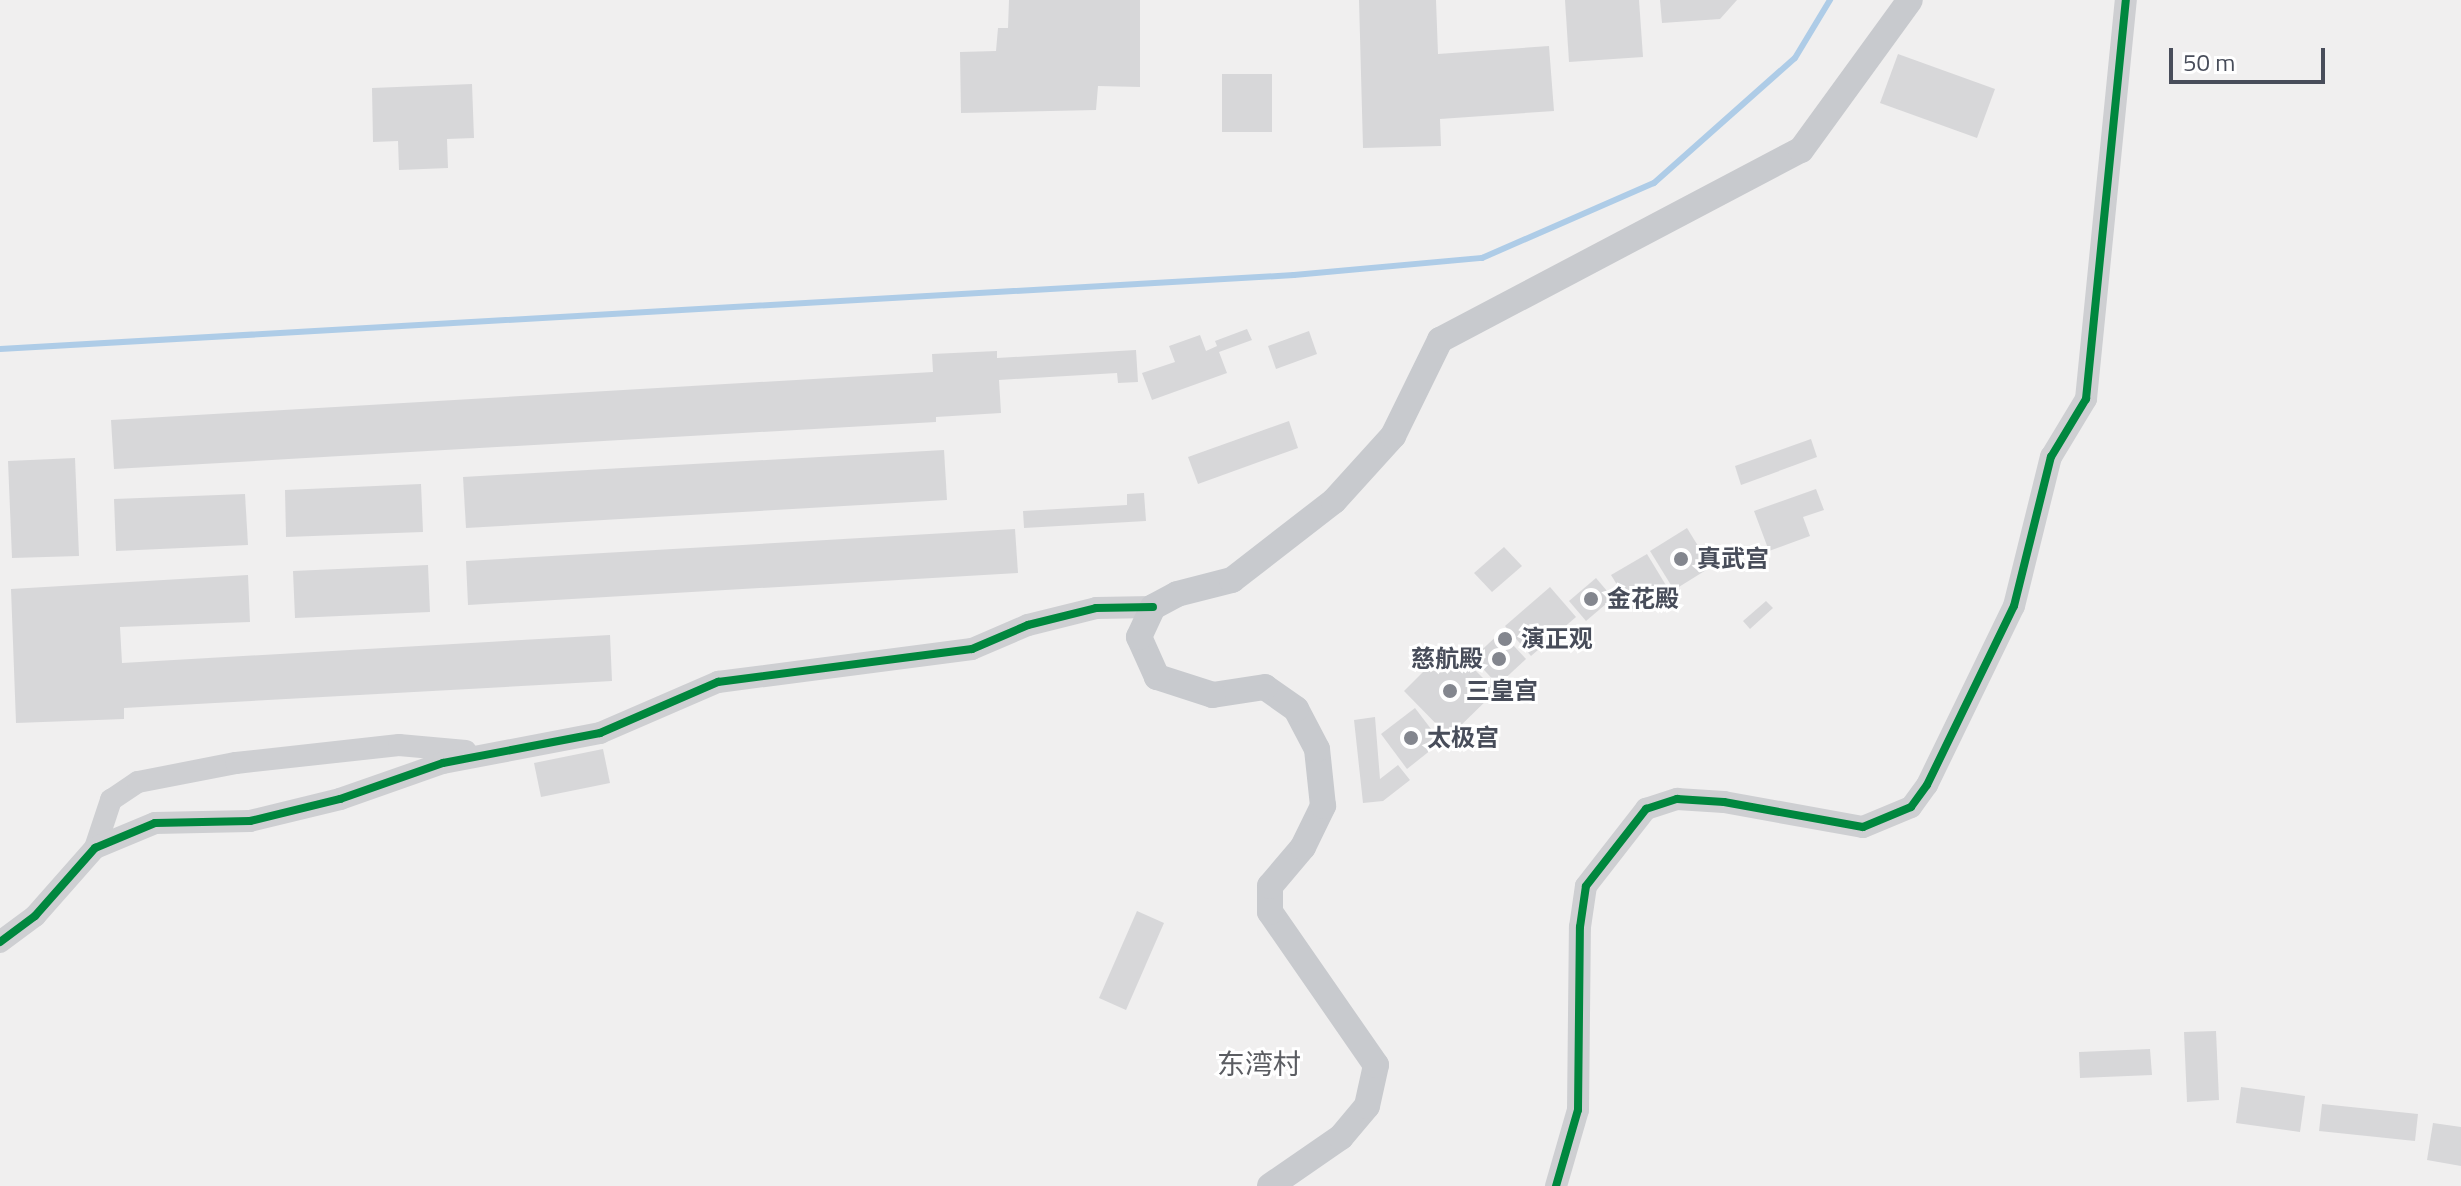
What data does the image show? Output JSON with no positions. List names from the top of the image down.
{
  "districts": ["东湾村"],
  "places": [
    "真武宫",
    "金花殿",
    "演正观",
    "慈航殿",
    "三皇宫",
    "太极宫"
  ],
  "scale_bar": "50 m"
}
